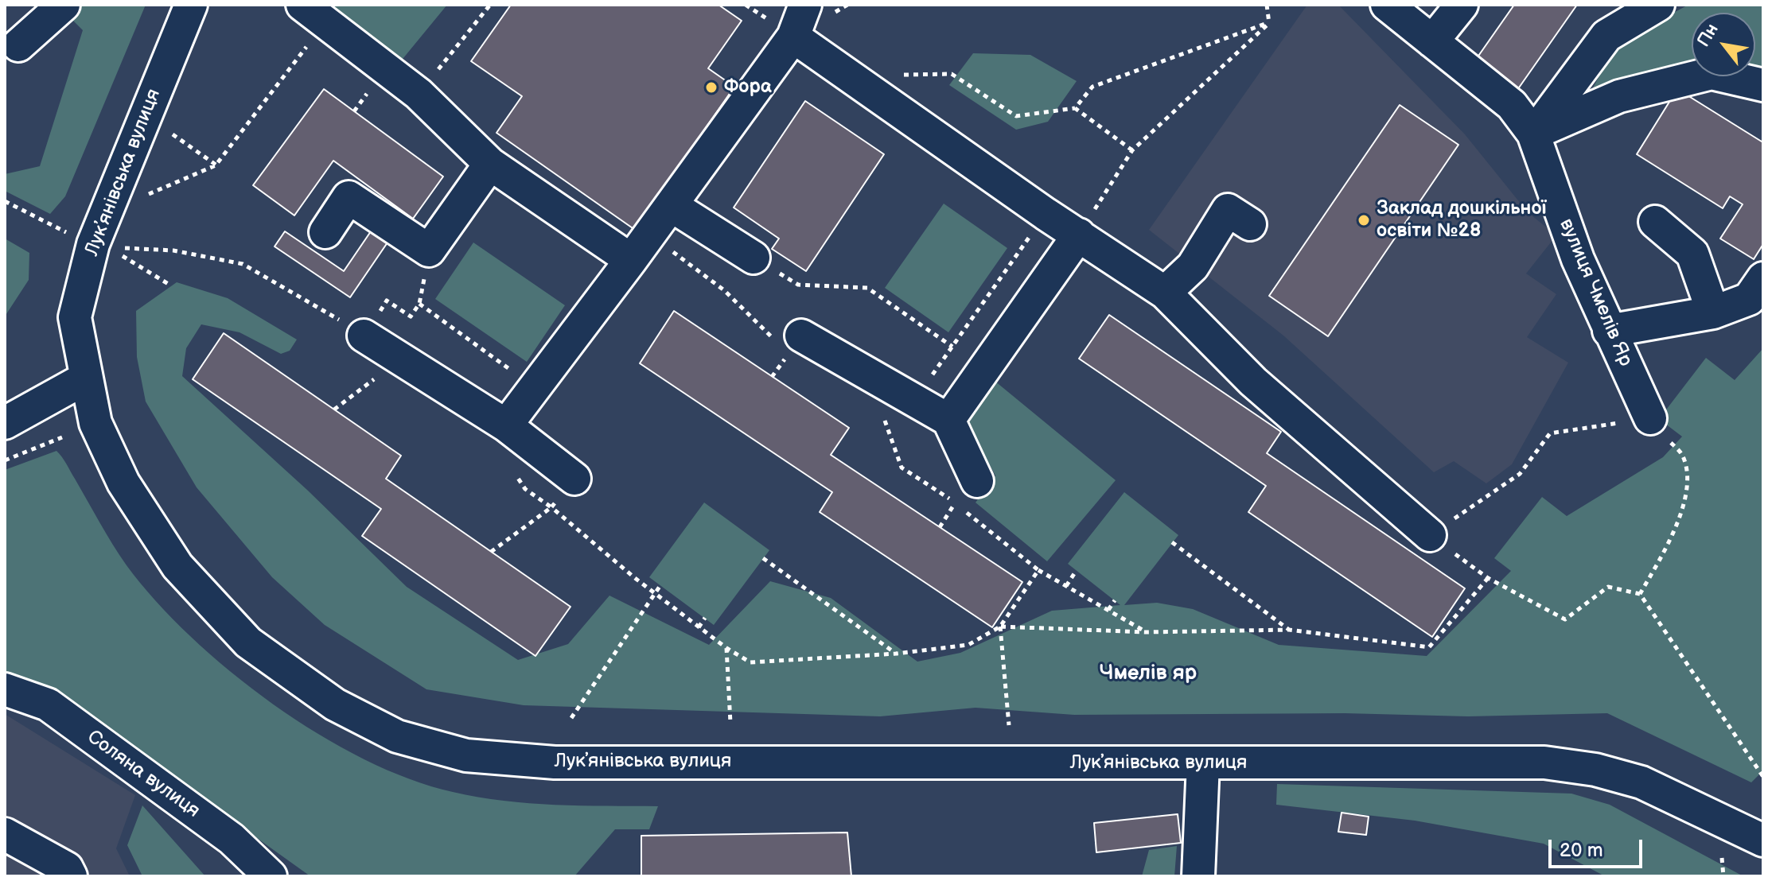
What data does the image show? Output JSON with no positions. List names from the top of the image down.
{
  "streets": {
    "street": ["Лукʼянівська вулиця", "вулиця Чмелів Яр", "Соляна вулиця"]
  },
  "districts": ["Чмелів яр"],
  "places": ["Фора", "Заклад дошкільної освіти №28"],
  "scale_bar": "20 m",
  "north": "top left"
}
